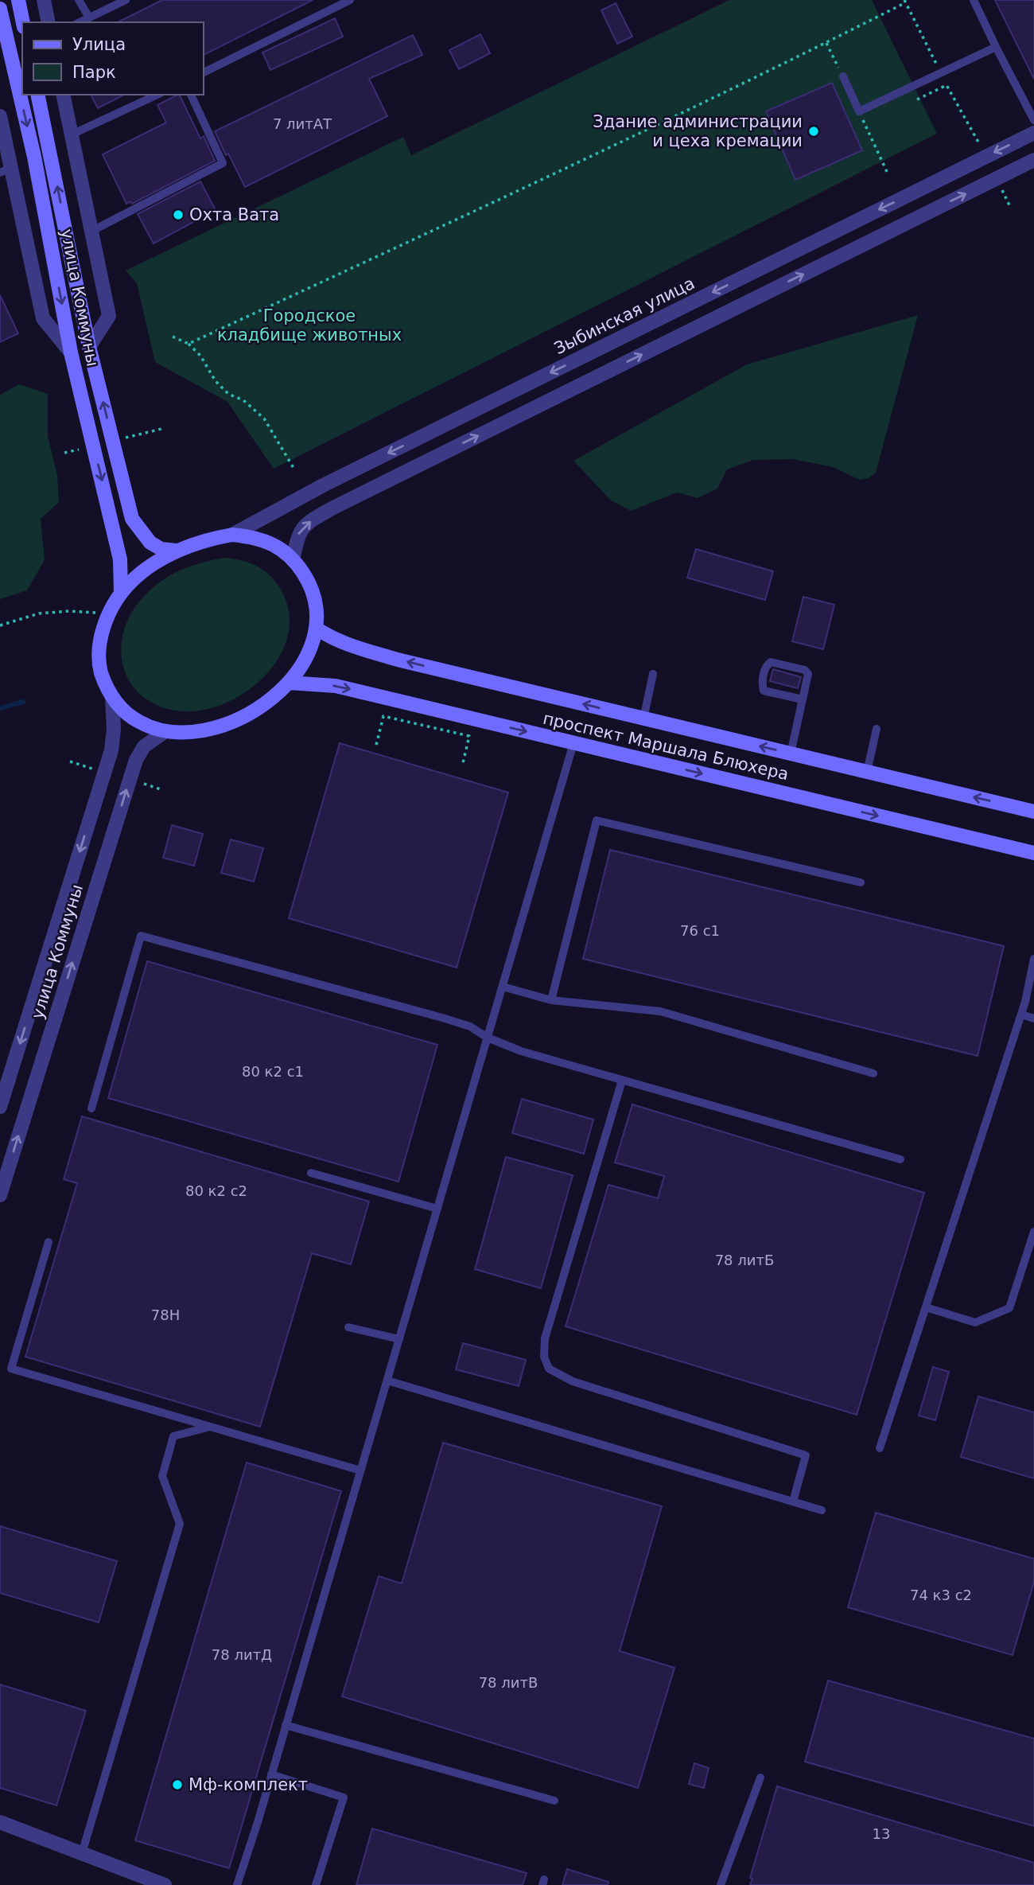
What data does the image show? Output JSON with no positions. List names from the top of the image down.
{
  "streets": {
    "street": ["улица Коммуны", "Зыбинская улица", "проспект Маршала Блюхера"]
  },
  "parks": ["Городское кладбище животных"],
  "places": ["Здание администрации и цеха кремации", "Охта Вата", "Мф-комплект"],
  "house_numbers": [
    "7 литАТ",
    "76 с1",
    "80 к2 с1",
    "80 к2 с2",
    "78 литБ",
    "78Н",
    "74 к3 с2",
    "78 литД",
    "78 литВ",
    "13"
  ],
  "legend": ["Улица", "Парк"]
}
